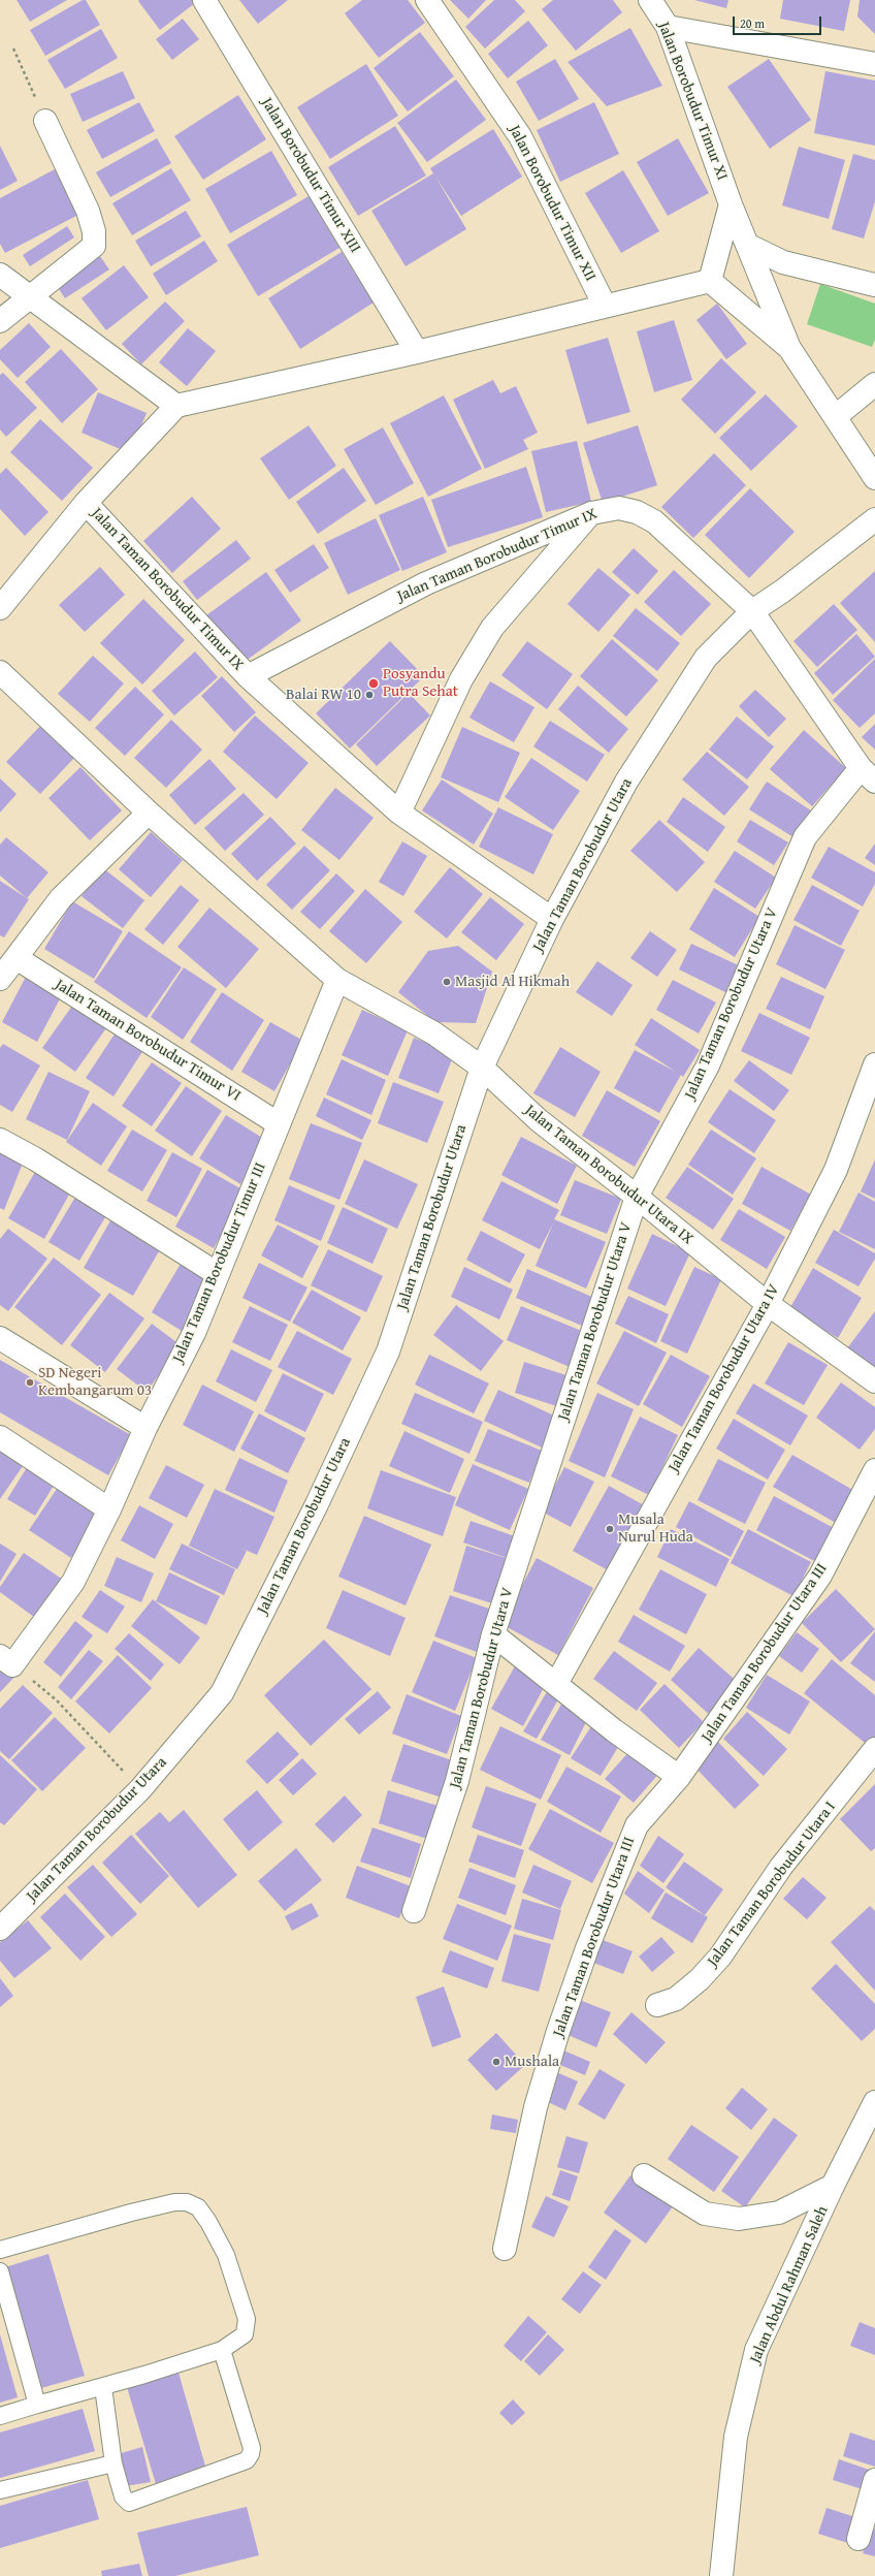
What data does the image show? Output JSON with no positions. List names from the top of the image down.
{
  "streets": {
    "street": [
      "Jalan Borobudur Timur XI",
      "Jalan Borobudur Timur XIII",
      "Jalan Borobudur Timur XII",
      "Jalan Taman Borobudur Timur IX",
      "Jalan Taman Borobudur Utara",
      "Jalan Taman Borobudur Utara V",
      "Jalan Taman Borobudur Timur VI",
      "Jalan Taman Borobudur Utara IX",
      "Jalan Taman Borobudur Timur III",
      "Jalan Taman Borobudur Utara IV",
      "Jalan Taman Borobudur Utara III",
      "Jalan Taman Borobudur Utara I",
      "Jalan Abdul Rahman Saleh"
    ]
  },
  "crossings": [
    ["Jalan Taman Borobudur Timur IX", "Jalan Taman Borobudur Utara"],
    ["Jalan Taman Borobudur Timur IX", "Jalan Taman Borobudur Utara V"],
    ["Jalan Taman Borobudur Utara", "Jalan Taman Borobudur Utara IX"],
    ["Jalan Taman Borobudur Utara V", "Jalan Taman Borobudur Utara IX"],
    ["Jalan Taman Borobudur Timur VI", "Jalan Taman Borobudur Timur III"],
    ["Jalan Taman Borobudur Utara IX", "Jalan Taman Borobudur Timur III"],
    ["Jalan Taman Borobudur Utara IX", "Jalan Taman Borobudur Utara IV"]
  ],
  "places": [
    "Posyandu Putra Sehat",
    "Balai RW 10",
    "Masjid Al Hikmah",
    "SD Negeri Kembangarum 03",
    "Musala Nurul Huda",
    "Mushala"
  ],
  "scale_bar": "20 m"
}
